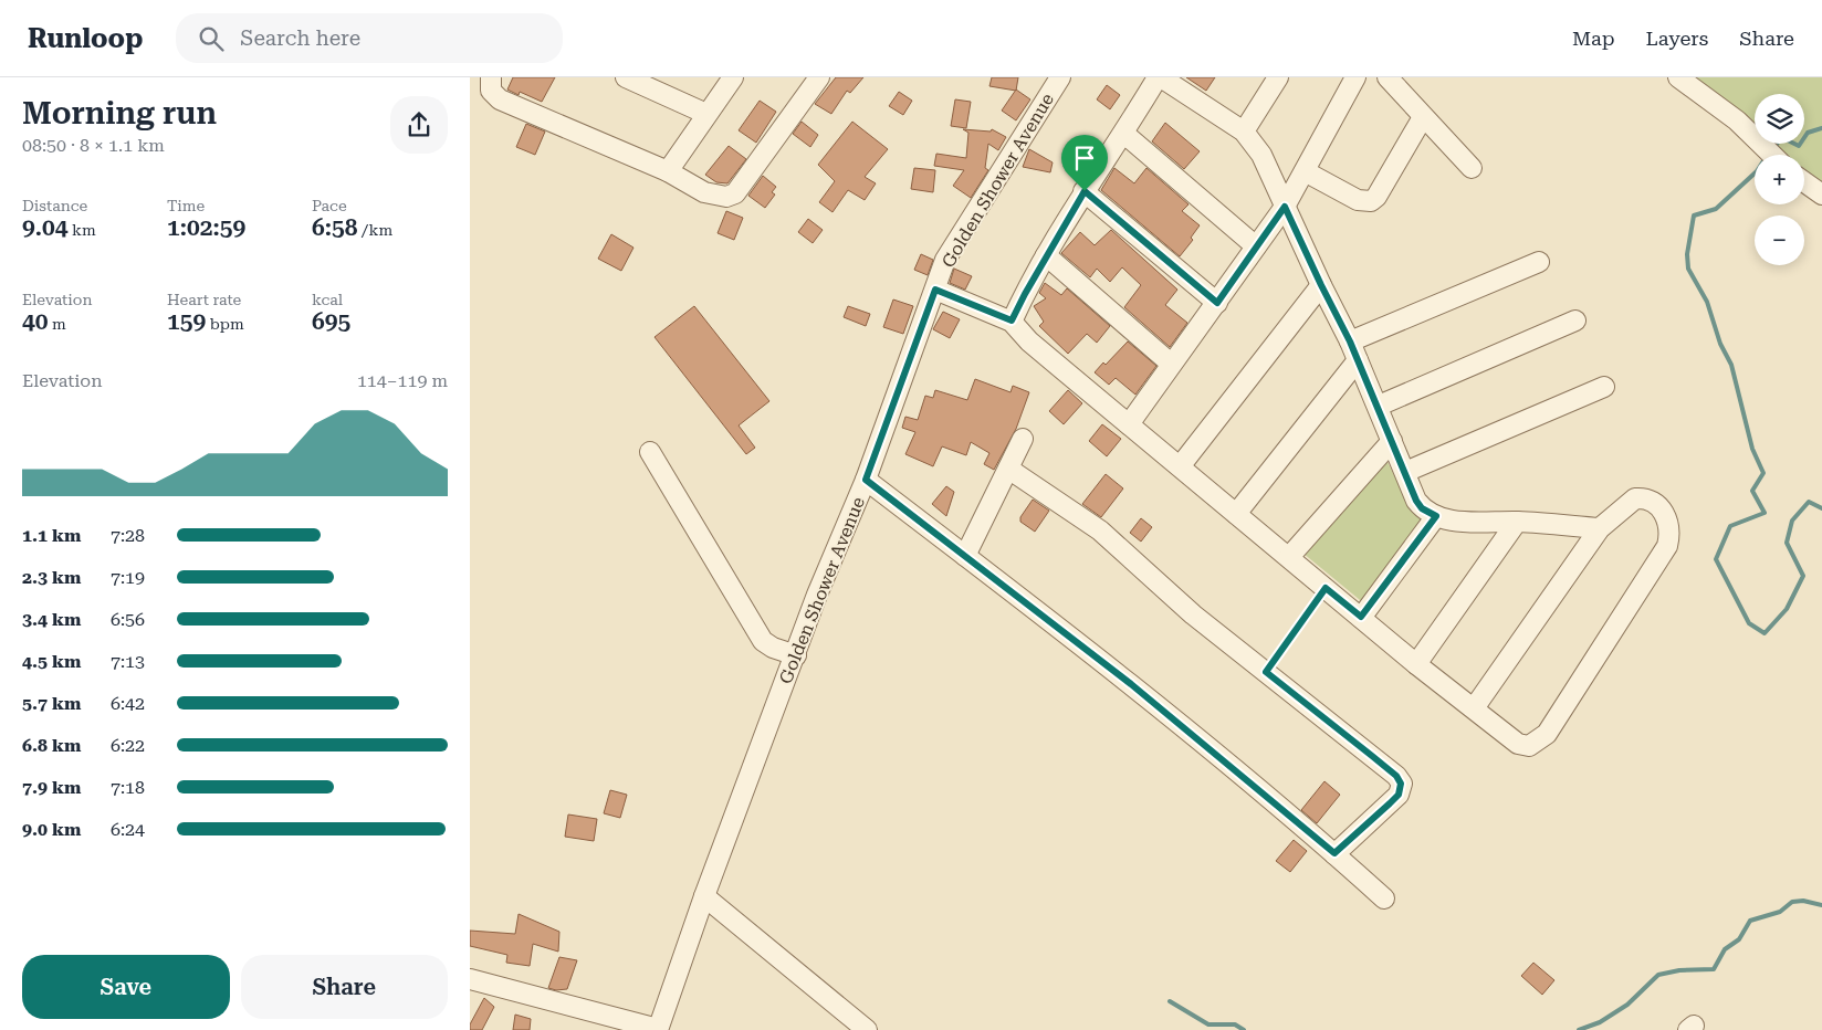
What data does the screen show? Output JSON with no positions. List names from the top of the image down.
{
  "streets": {
    "street": ["Golden Shower Avenue"]
  },
  "page": {
    "header": "Runloop",
    "search": "Search here",
    "nav": ["Map", "Layers", "Share"],
    "heading": ["Morning run", "08:50 · 8 × 1.1 km"],
    "map_buttons": ["+", "−"],
    "stats": [
      ["Distance", "9.04 km"],
      ["Time", "1:02:59"],
      ["Pace", "6:58 /km"],
      ["Elevation", "40 m"],
      ["Heart rate", "159 bpm"],
      ["kcal", "695"]
    ],
    "chart": ["Elevation", "114–119 m"],
    "list": [
      {
        "name": "1.1 km",
        "note": "7:28"
      },
      {
        "name": "2.3 km",
        "note": "7:19"
      },
      {
        "name": "3.4 km",
        "note": "6:56"
      },
      {
        "name": "4.5 km",
        "note": "7:13"
      },
      {
        "name": "5.7 km",
        "note": "6:42"
      },
      {
        "name": "6.8 km",
        "note": "6:22"
      },
      {
        "name": "7.9 km",
        "note": "7:18"
      },
      {
        "name": "9.0 km",
        "note": "6:24"
      }
    ],
    "buttons": ["Save", "Share"]
  }
}
